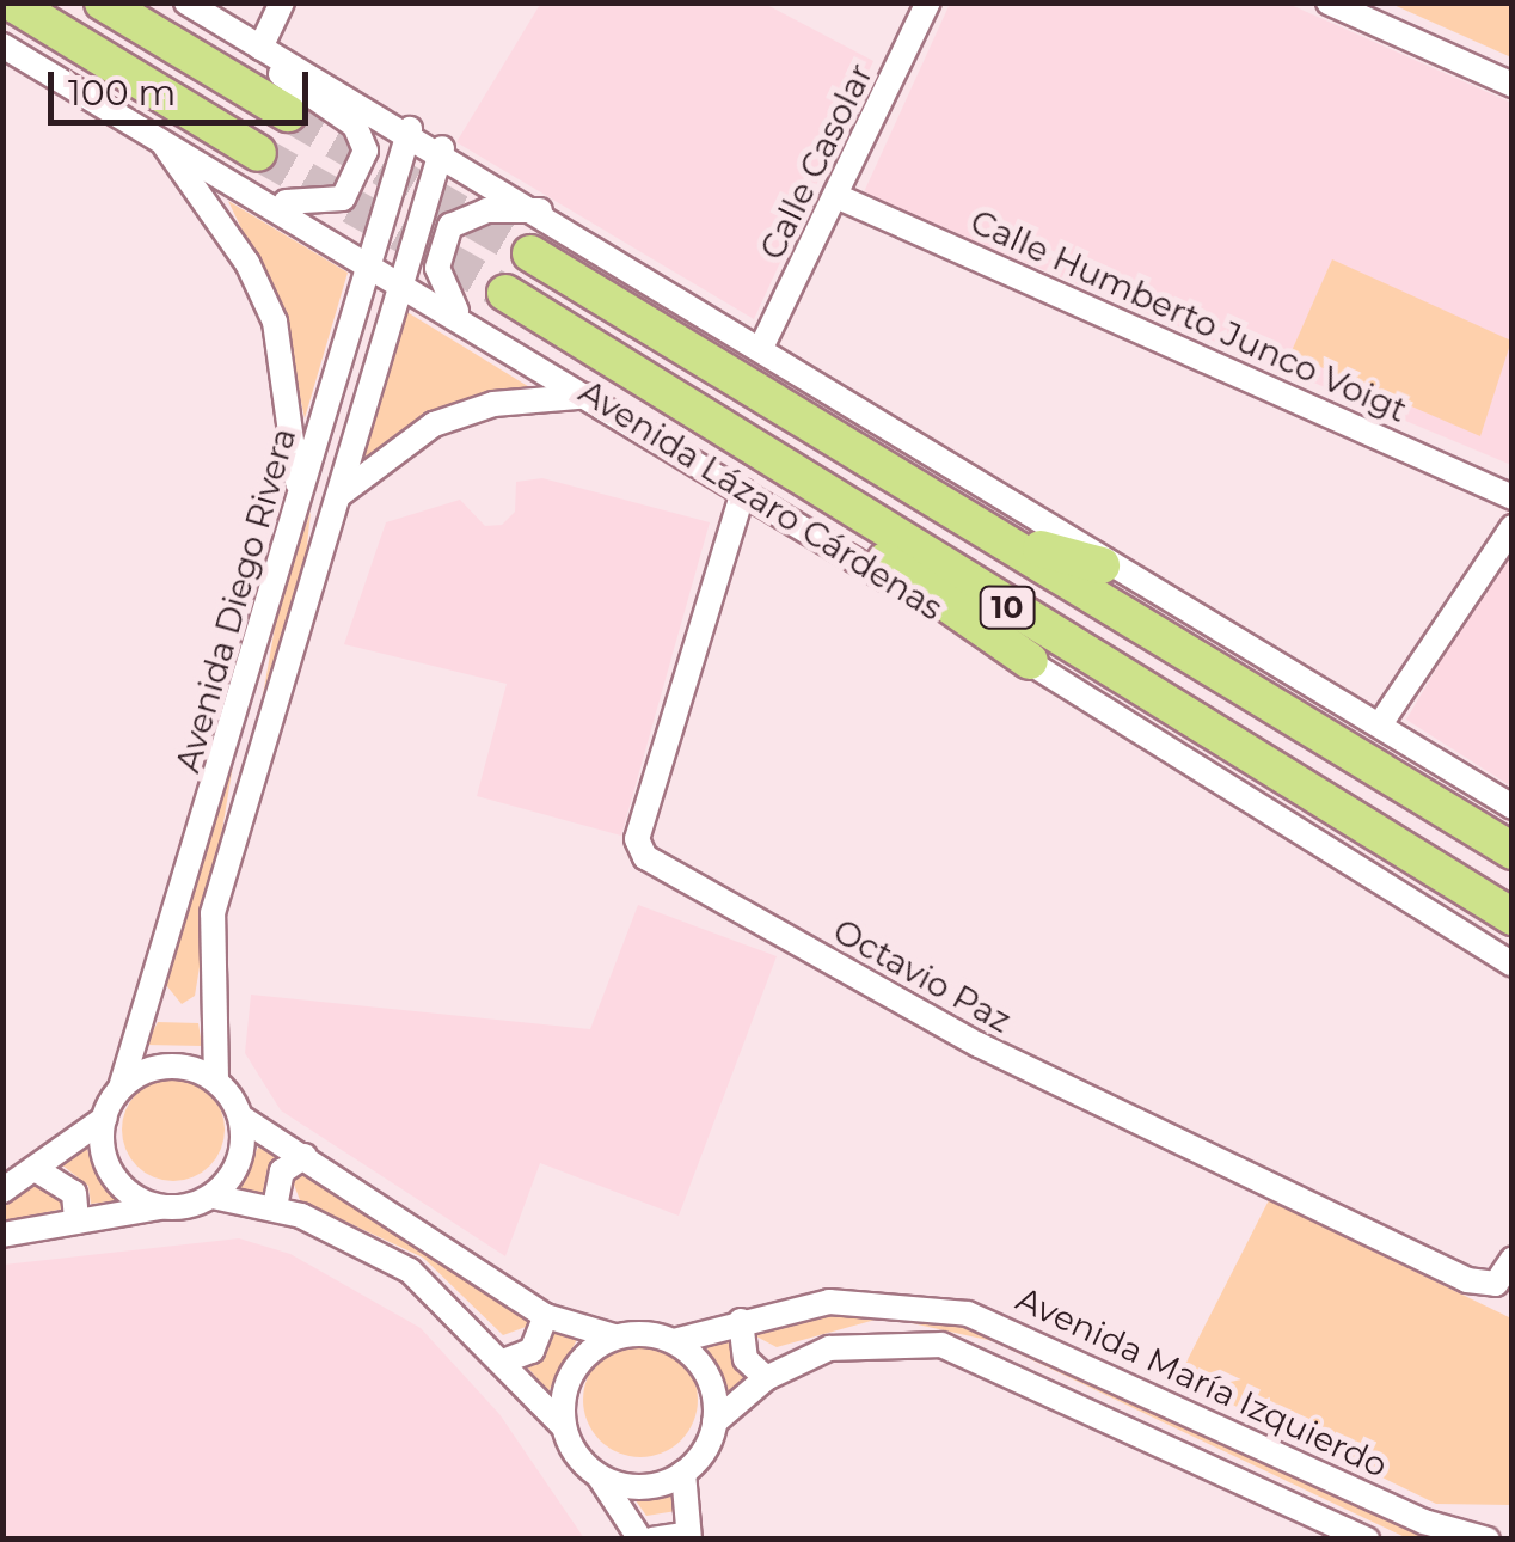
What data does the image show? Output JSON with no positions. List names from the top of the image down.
{
  "streets": {
    "highway": ["Avenida Lázaro Cárdenas", "10"],
    "street": [
      "Calle Casolar",
      "Calle Humberto Junco Voigt",
      "Avenida Diego Rivera",
      "Octavio Paz",
      "Avenida María Izquierdo"
    ]
  },
  "crossings": [
    ["Calle Casolar", "Calle Humberto Junco Voigt"],
    ["Avenida Lázaro Cárdenas", "Avenida Diego Rivera"],
    ["Avenida Lázaro Cárdenas", "Octavio Paz"]
  ],
  "scale_bar": "100 m"
}
